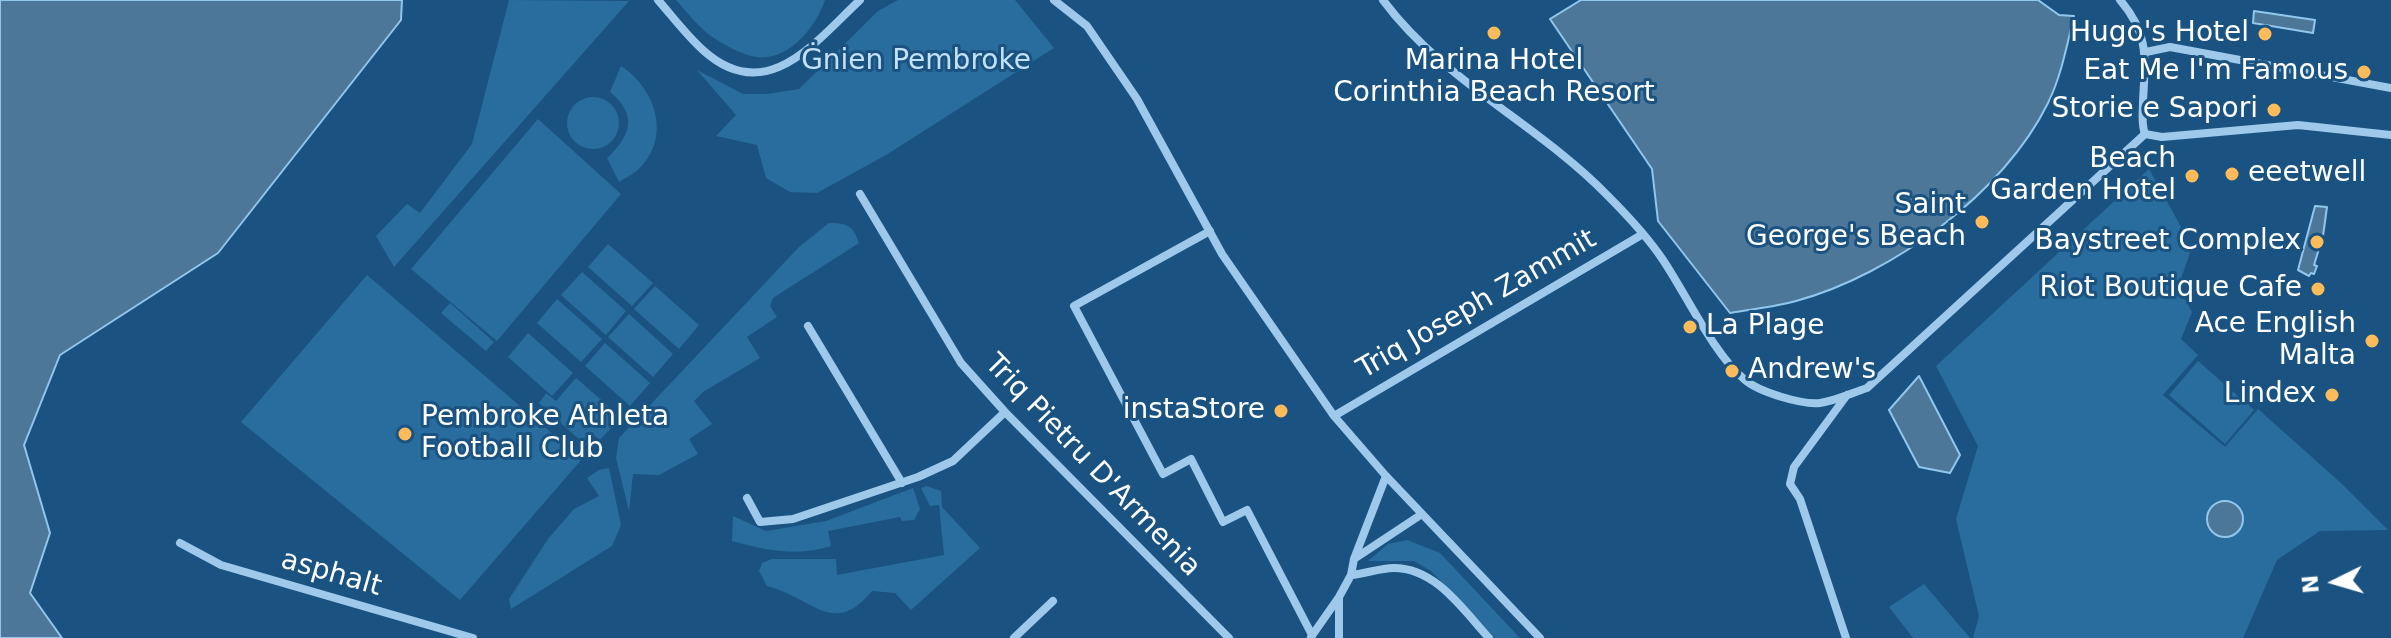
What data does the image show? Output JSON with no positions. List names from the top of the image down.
{
  "streets": {
    "street": ["Triq Joseph Zammit", "Triq Pietru D'Armenia", "asphalt"]
  },
  "parks": ["Ġnien Pembroke"],
  "places": [
    "Marina Hotel Corinthia Beach Resort",
    "Hugo's Hotel",
    "Eat Me I'm Famous",
    "Storie e Sapori",
    "eeetwell",
    "Beach Garden Hotel",
    "Saint George's Beach",
    "Baystreet Complex",
    "Riot Boutique Cafe",
    "La Plage",
    "Ace English Malta",
    "Andrew's",
    "Lindex",
    "instaStore",
    "Pembroke Athleta Football Club"
  ],
  "north": "left"
}
